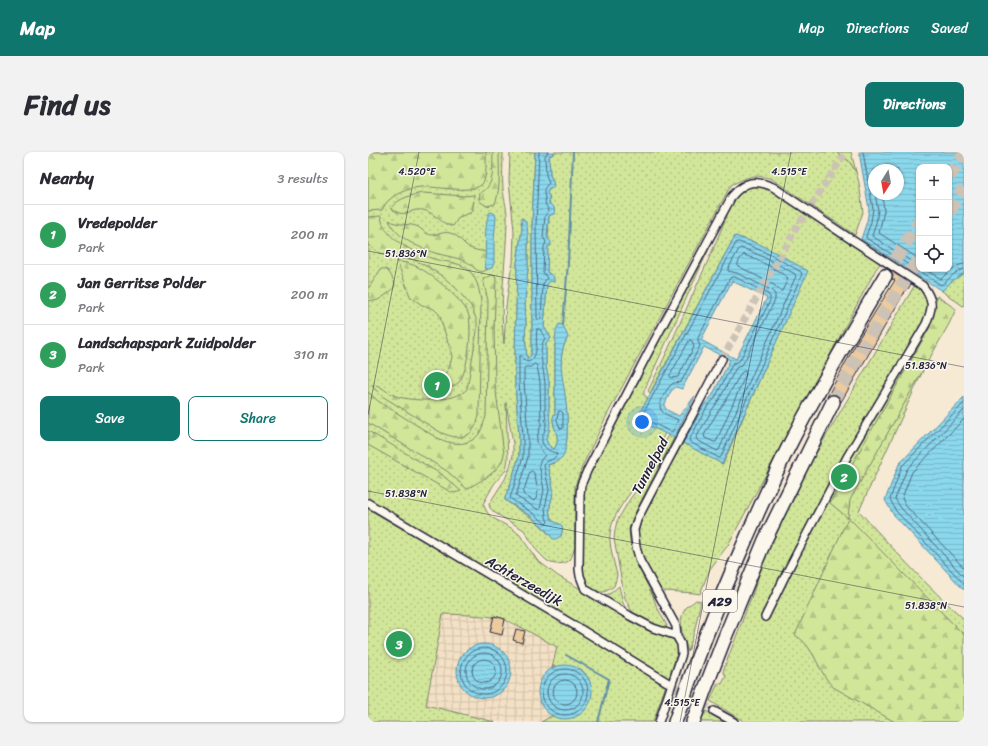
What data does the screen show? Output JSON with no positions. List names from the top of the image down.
{
  "streets": {
    "highway": ["A29"],
    "street": ["Tunnelpad", "Achterzeedijk"]
  },
  "north": "bottom",
  "page": {
    "header": "Map",
    "nav": ["Map", "Directions", "Saved"],
    "title": "Find us",
    "buttons": [
      "Directions",
      ["Save", "Share"]
    ],
    "heading": ["Nearby", "3 results"],
    "map_buttons": ["+", "−"],
    "list": [
      {
        "mark": "1",
        "name": "Vredepolder",
        "note": "Park",
        "value": "200 m"
      },
      {
        "mark": "2",
        "name": "Jan Gerritse Polder",
        "note": "Park",
        "value": "200 m"
      },
      {
        "mark": "3",
        "name": "Landschapspark Zuidpolder",
        "note": "Park",
        "value": "310 m"
      }
    ],
    "pins": ["1", "2", "3"]
  },
  "coordinates": [
    "4.520°E",
    "4.515°E",
    "51.836°N",
    "51.838°N"
  ]
}
